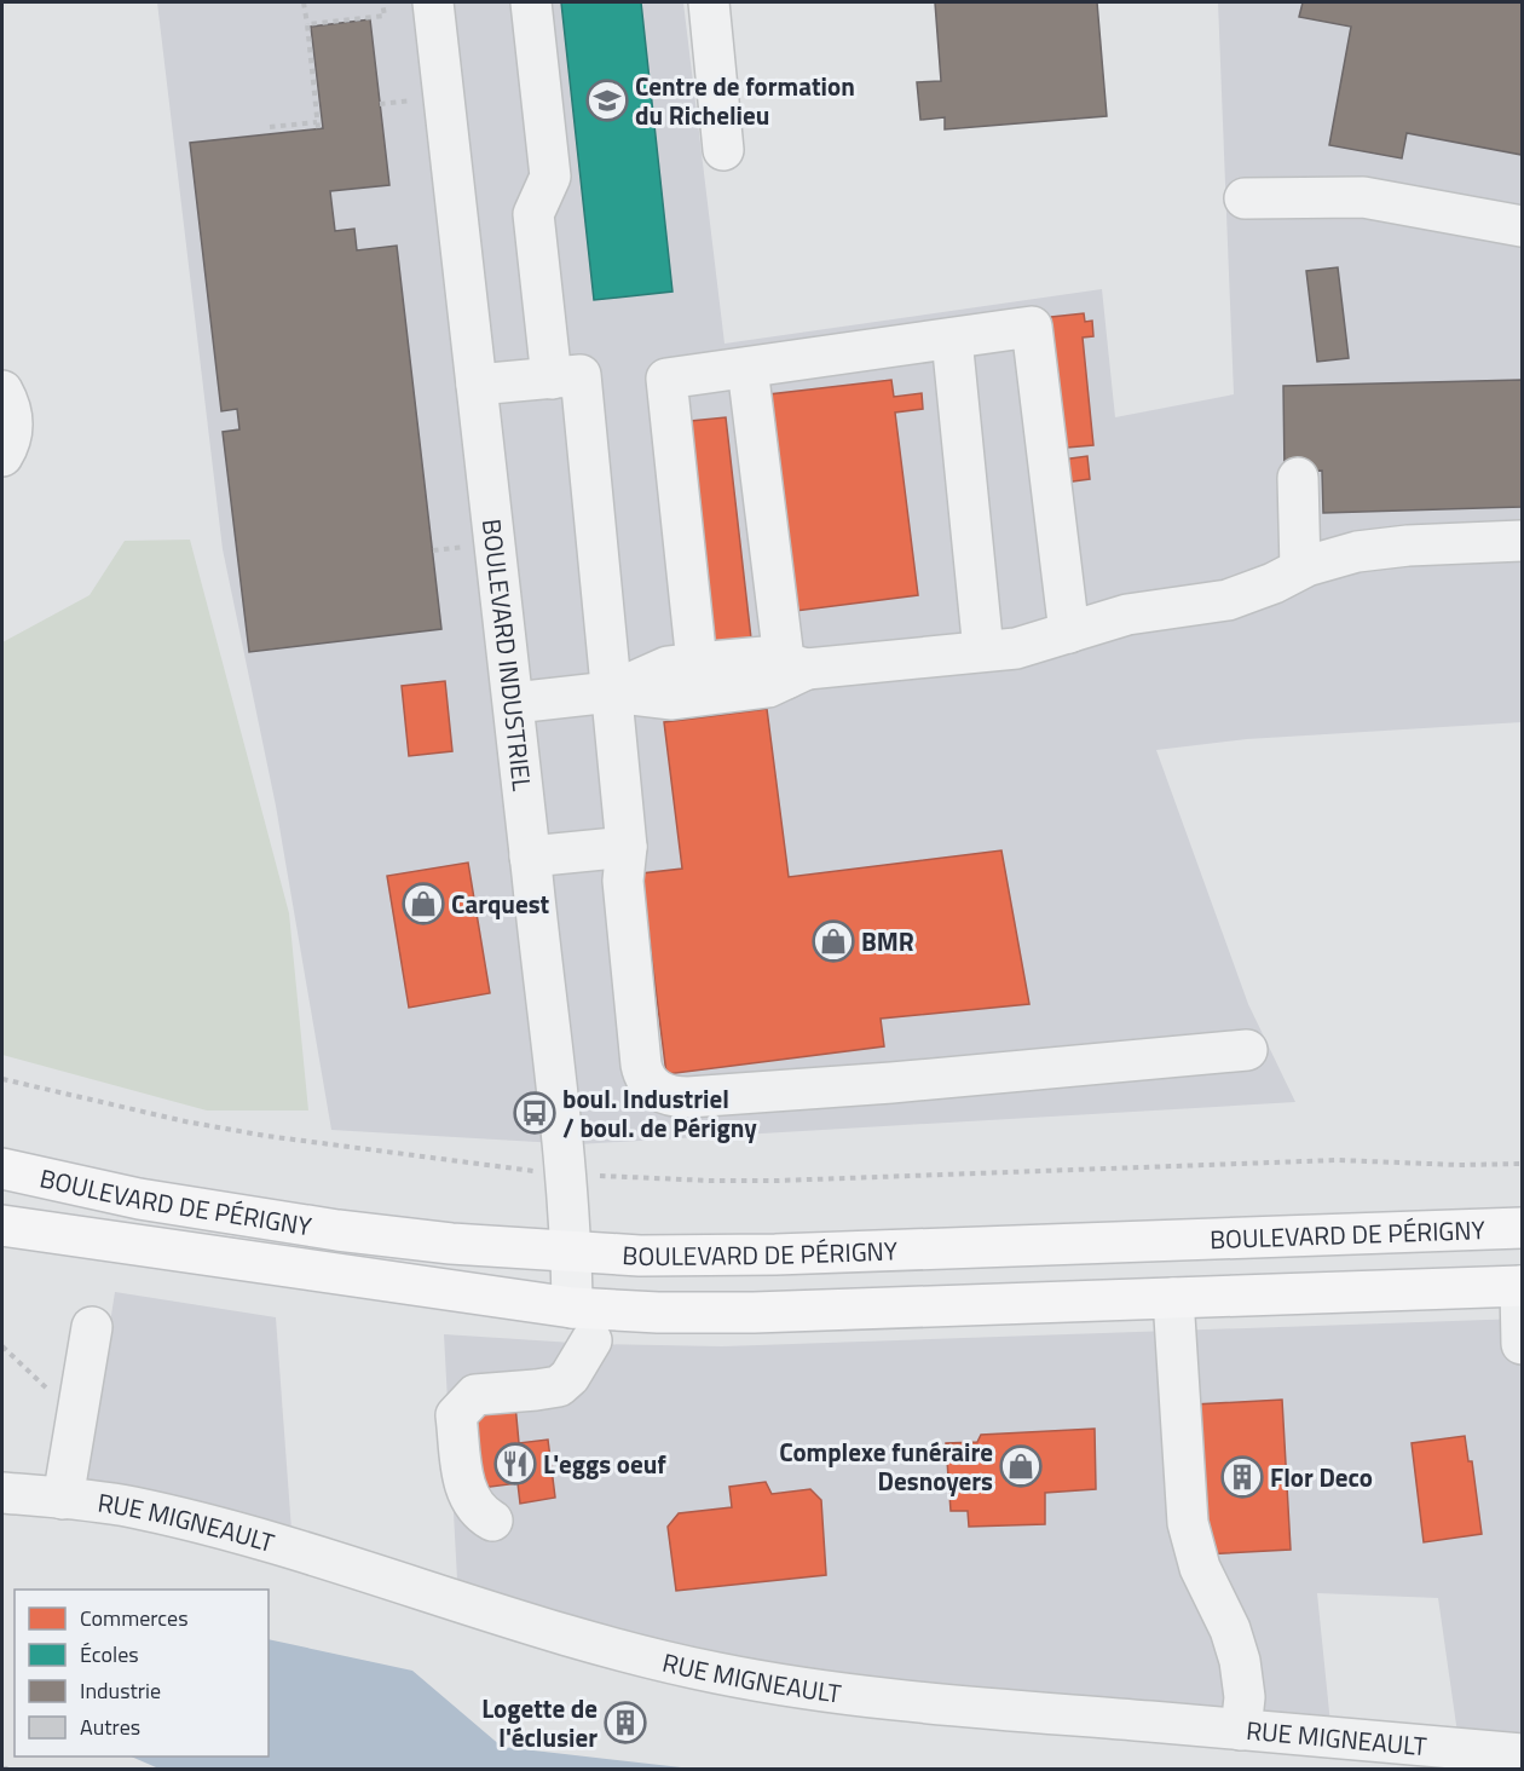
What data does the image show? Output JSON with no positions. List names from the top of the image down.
{
  "streets": {
    "main road": ["BOULEVARD DE PÉRIGNY"],
    "street": ["BOULEVARD INDUSTRIEL", "RUE MIGNEAULT"]
  },
  "crossings": [
    ["BOULEVARD INDUSTRIEL", "BOULEVARD DE PÉRIGNY"]
  ],
  "places": {
    "school or university": ["Centre de formation du Richelieu"],
    "shop": ["Carquest", "BMR", "Complexe funéraire Desnoyers"],
    "bus stop": ["boul. Industriel / boul. de Périgny"],
    "restaurant": ["L'eggs oeuf"],
    "building": ["Flor Deco", "Logette de l'éclusier"]
  },
  "legend": [
    "Commerces",
    "Écoles",
    "Industrie",
    "Autres"
  ]
}
